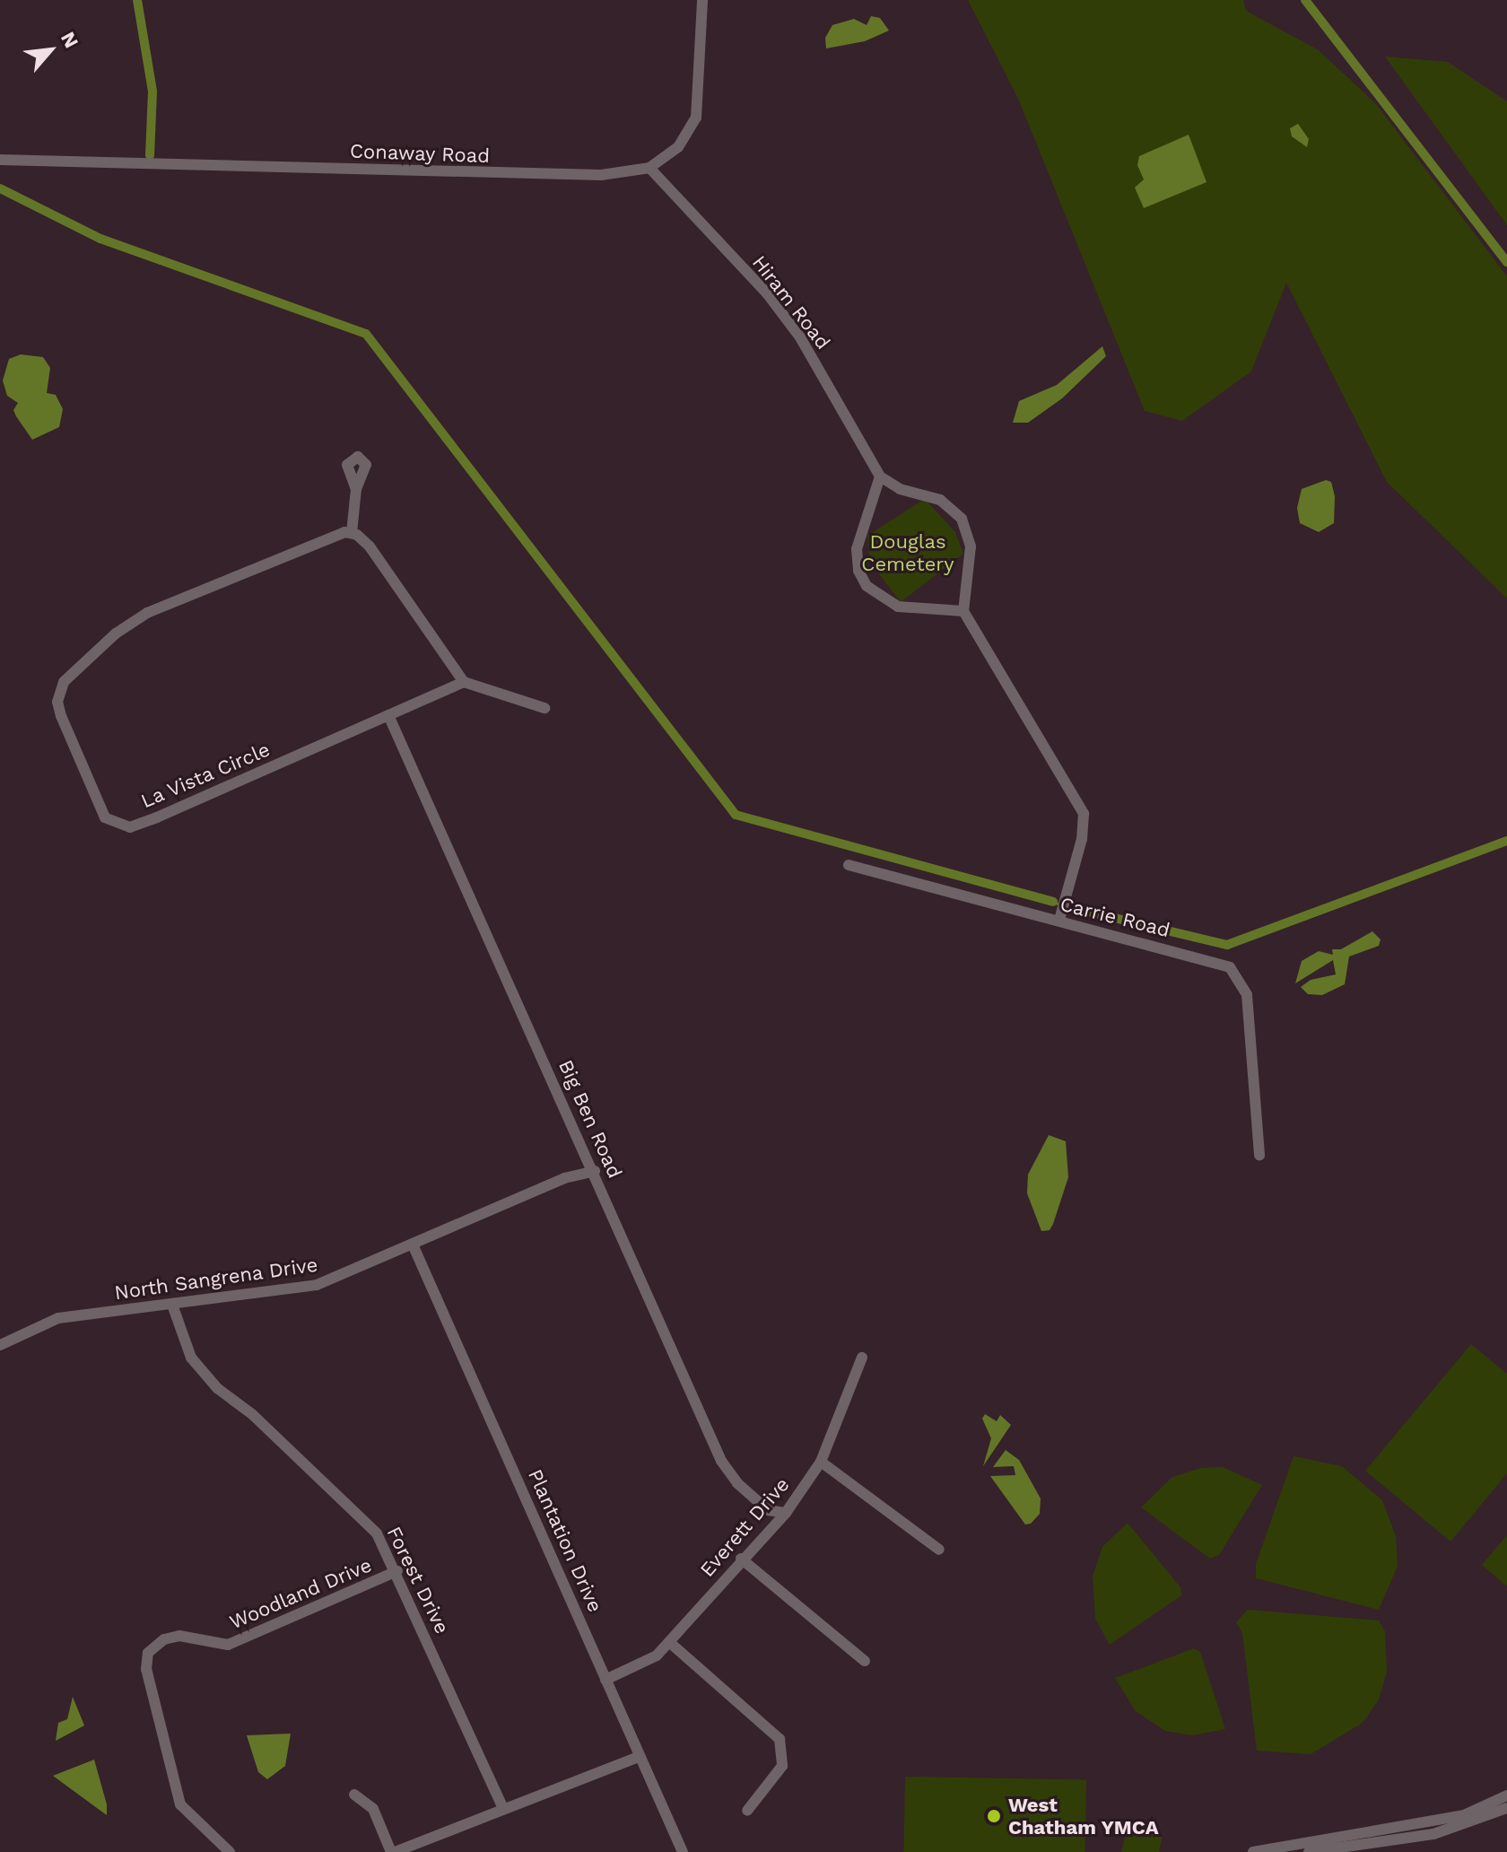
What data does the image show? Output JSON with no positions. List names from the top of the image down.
{
  "streets": {
    "street": [
      "Conaway Road",
      "Hiram Road",
      "La Vista Circle",
      "Carrie Road",
      "Big Ben Road",
      "North Sangrena Drive",
      "Everett Drive",
      "Plantation Drive",
      "Forest Drive",
      "Woodland Drive"
    ]
  },
  "crossings": [
    ["Conaway Road", "Hiram Road"],
    ["La Vista Circle", "Big Ben Road"],
    ["Big Ben Road", "North Sangrena Drive"],
    ["Big Ben Road", "Everett Drive"],
    ["North Sangrena Drive", "Plantation Drive"],
    ["North Sangrena Drive", "Forest Drive"],
    ["Everett Drive", "Plantation Drive"],
    ["Forest Drive", "Woodland Drive"]
  ],
  "parks": ["Douglas Cemetery"],
  "places": ["West Chatham YMCA"],
  "north": "top right"
}
